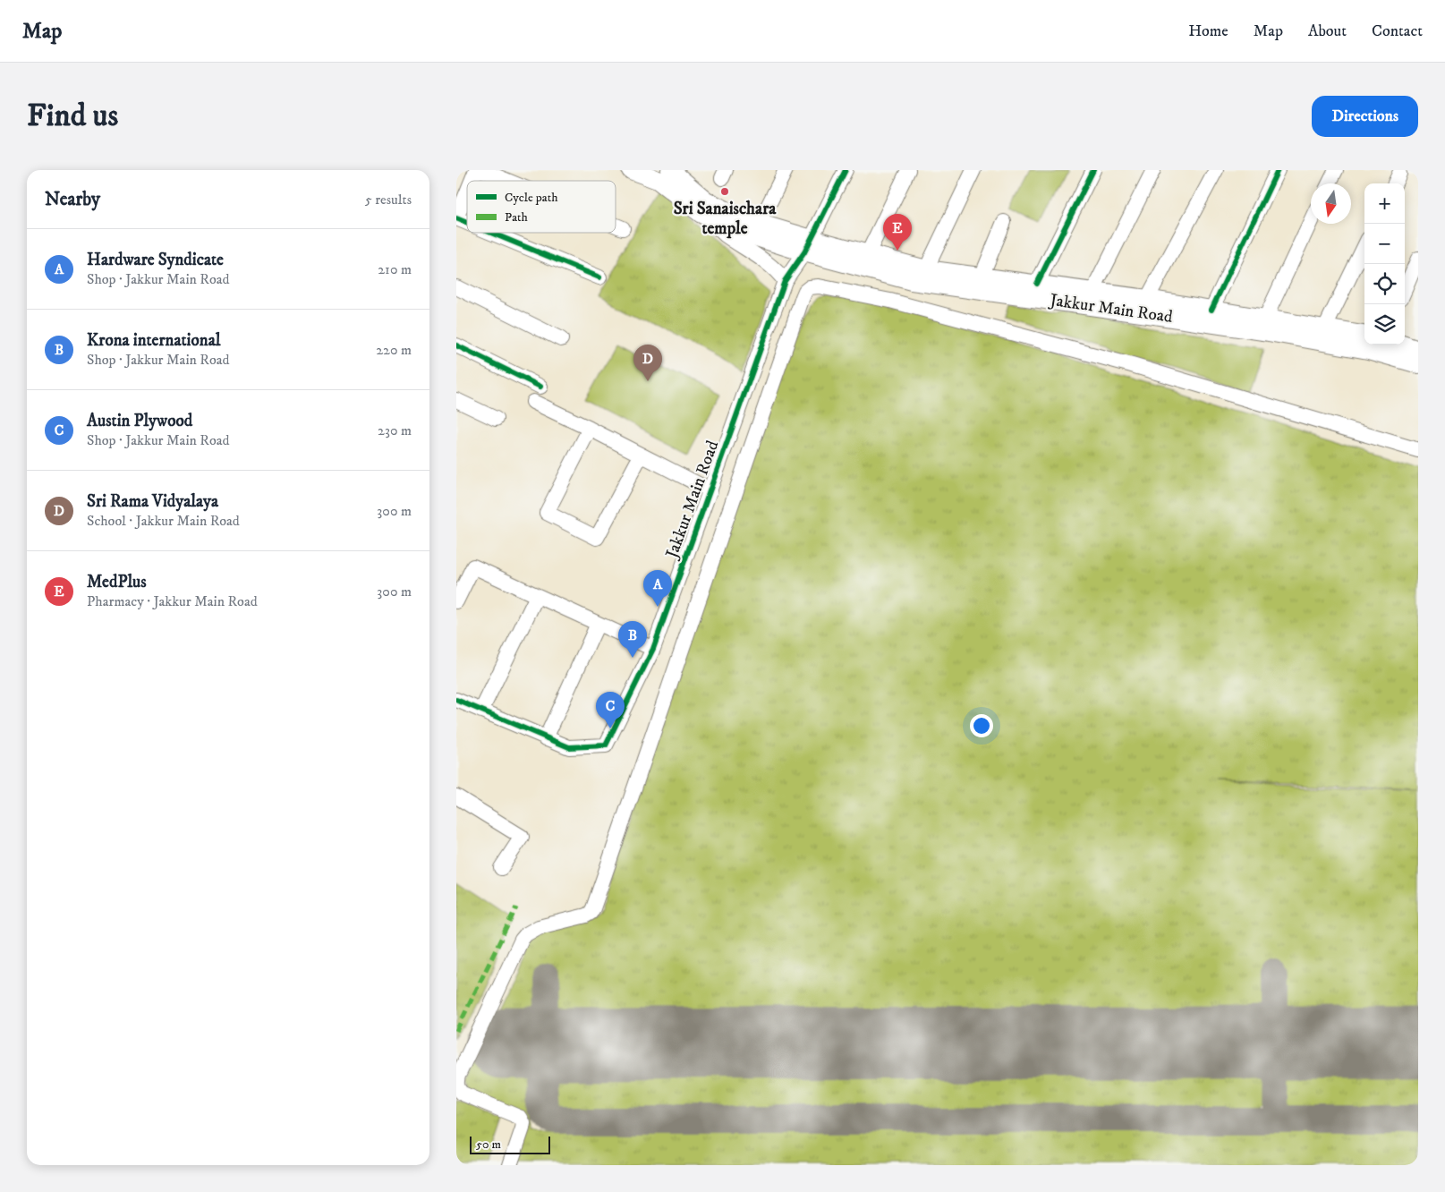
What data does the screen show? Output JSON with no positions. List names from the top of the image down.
{
  "streets": {
    "main road": ["Jakkur Main Road"]
  },
  "places": ["Sri Sanaischara temple"],
  "legend": ["Cycle path", "Path"],
  "scale_bar": "50 m",
  "north": "bottom",
  "page": {
    "header": "Map",
    "nav": [
      "Home",
      "Map",
      "About",
      "Contact"
    ],
    "buttons": "Directions",
    "title": "Find us",
    "heading": ["Nearby", "5 results"],
    "map_buttons": ["+", "−"],
    "pins": [
      "E",
      "D",
      "A",
      "B",
      "C"
    ],
    "list": [
      {
        "mark": "A",
        "name": "Hardware Syndicate",
        "note": "Shop · Jakkur Main Road",
        "value": "210 m"
      },
      {
        "mark": "B",
        "name": "Krona international",
        "note": "Shop · Jakkur Main Road",
        "value": "220 m"
      },
      {
        "mark": "C",
        "name": "Austin Plywood",
        "note": "Shop · Jakkur Main Road",
        "value": "230 m"
      },
      {
        "mark": "D",
        "name": "Sri Rama Vidyalaya",
        "note": "School · Jakkur Main Road",
        "value": "300 m"
      },
      {
        "mark": "E",
        "name": "MedPlus",
        "note": "Pharmacy · Jakkur Main Road",
        "value": "300 m"
      }
    ],
    "scale": "50 m"
  }
}
